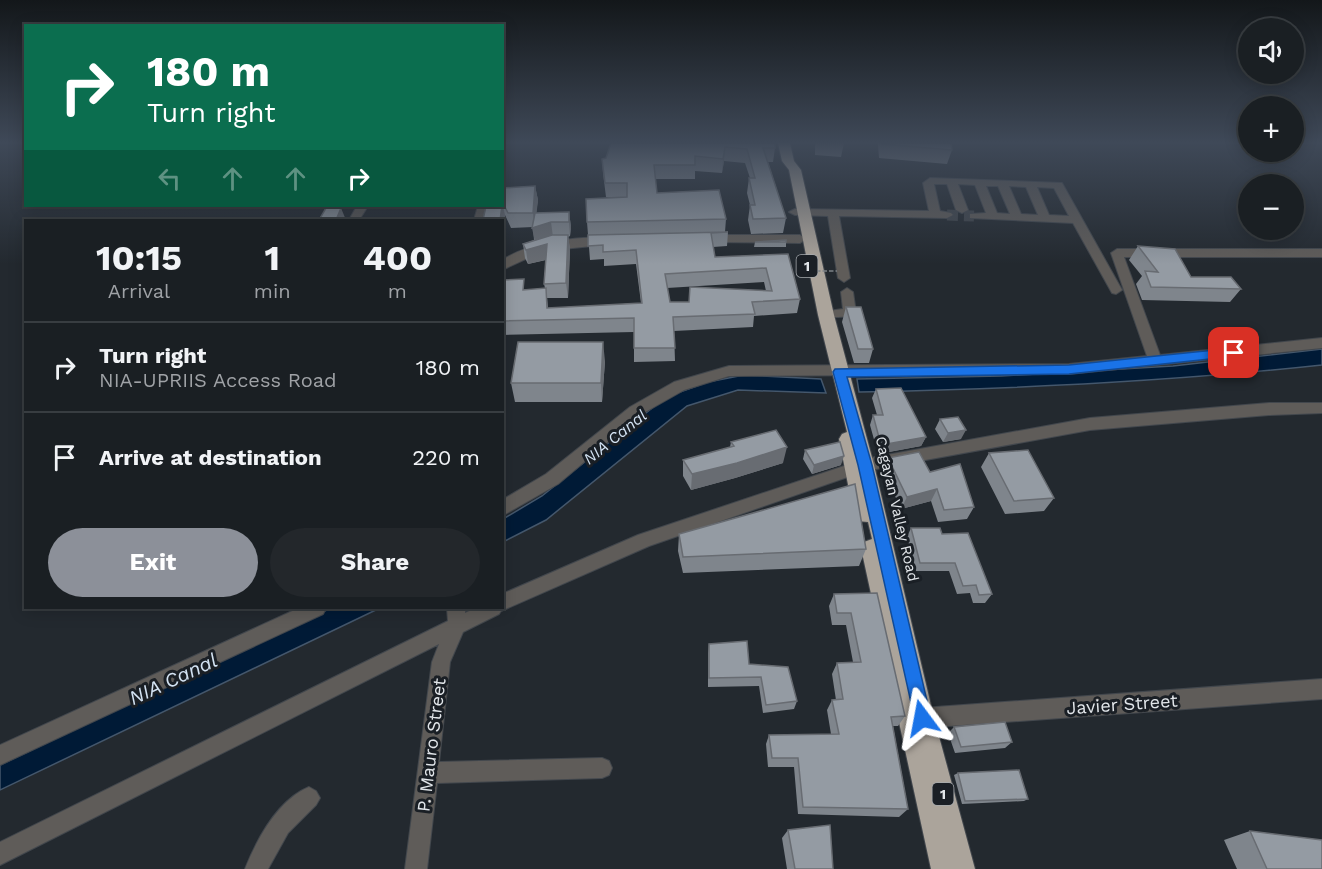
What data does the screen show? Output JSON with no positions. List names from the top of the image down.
{
  "streets": {
    "highway": ["1", "Cagayan Valley Road"],
    "street": ["Javier Street", "P. Mauro Street"]
  },
  "crossings": [
    ["Cagayan Valley Road", "Javier Street"]
  ],
  "water": ["NIA Canal"],
  "page": {
    "map_buttons": ["+", "−"],
    "turn": ["180 m", "Turn right"],
    "eta": [
      "10:15",
      "Arrival",
      "1",
      "min",
      "400",
      "m"
    ],
    "list": [
      {
        "name": "Turn right",
        "note": "NIA-UPRIIS Access Road",
        "value": "180 m"
      },
      {
        "name": "Arrive at destination",
        "value": "220 m"
      }
    ],
    "buttons": ["Exit", "Share"]
  }
}
